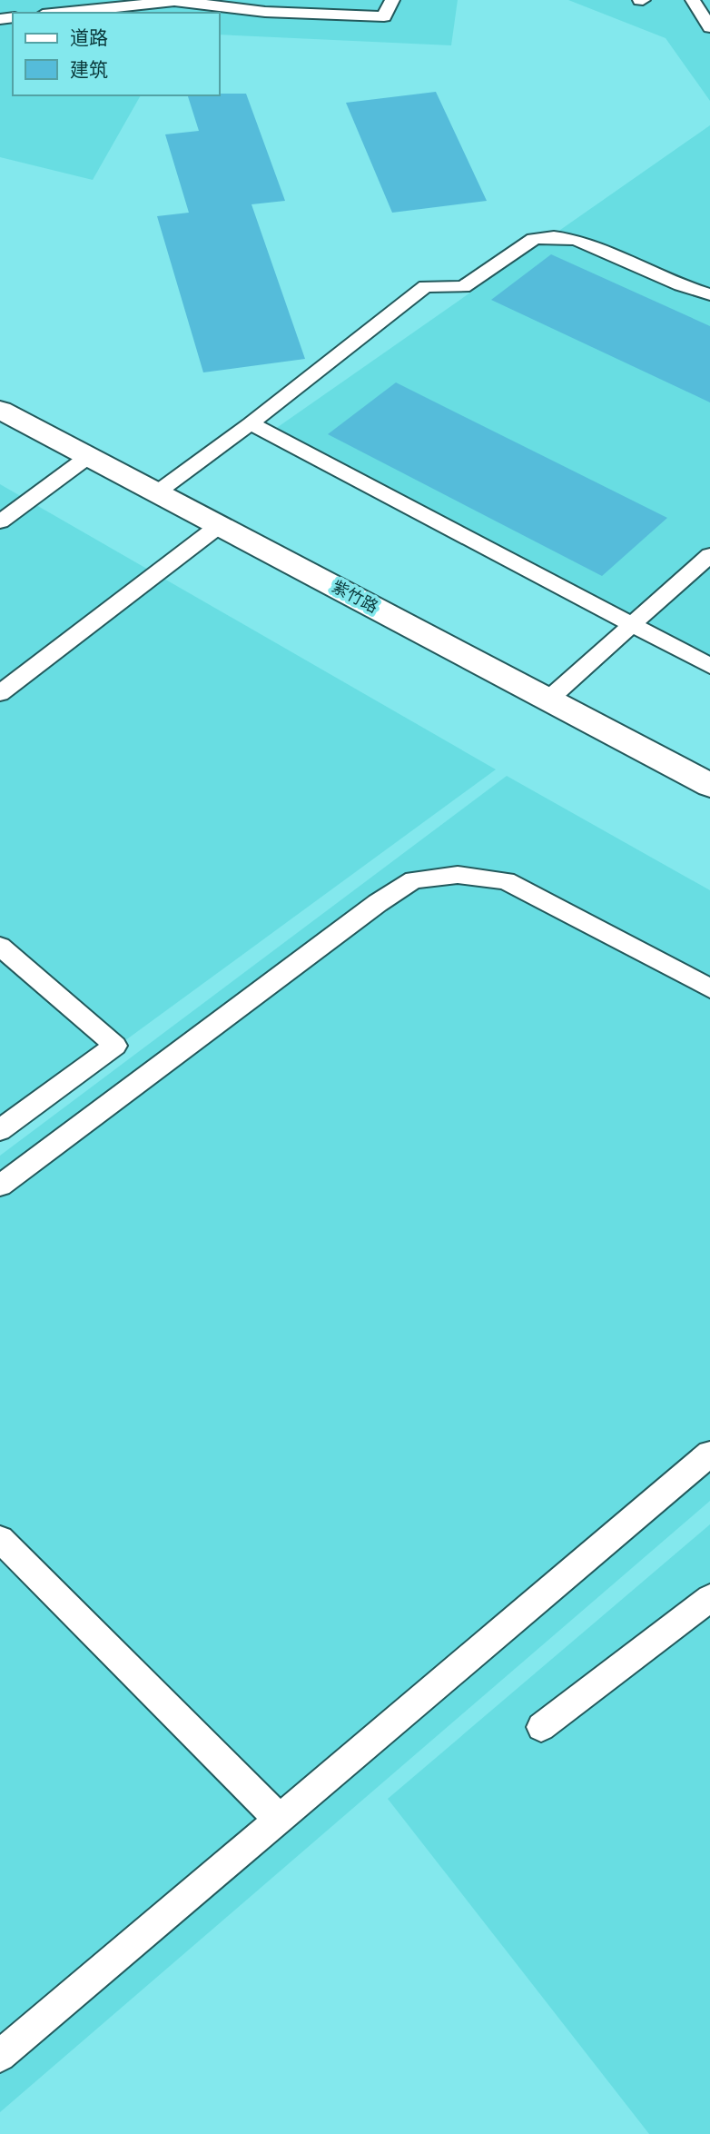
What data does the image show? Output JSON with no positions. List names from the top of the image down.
{
  "streets": {
    "street": ["紫竹路"]
  },
  "legend": ["道路", "建筑"]
}
